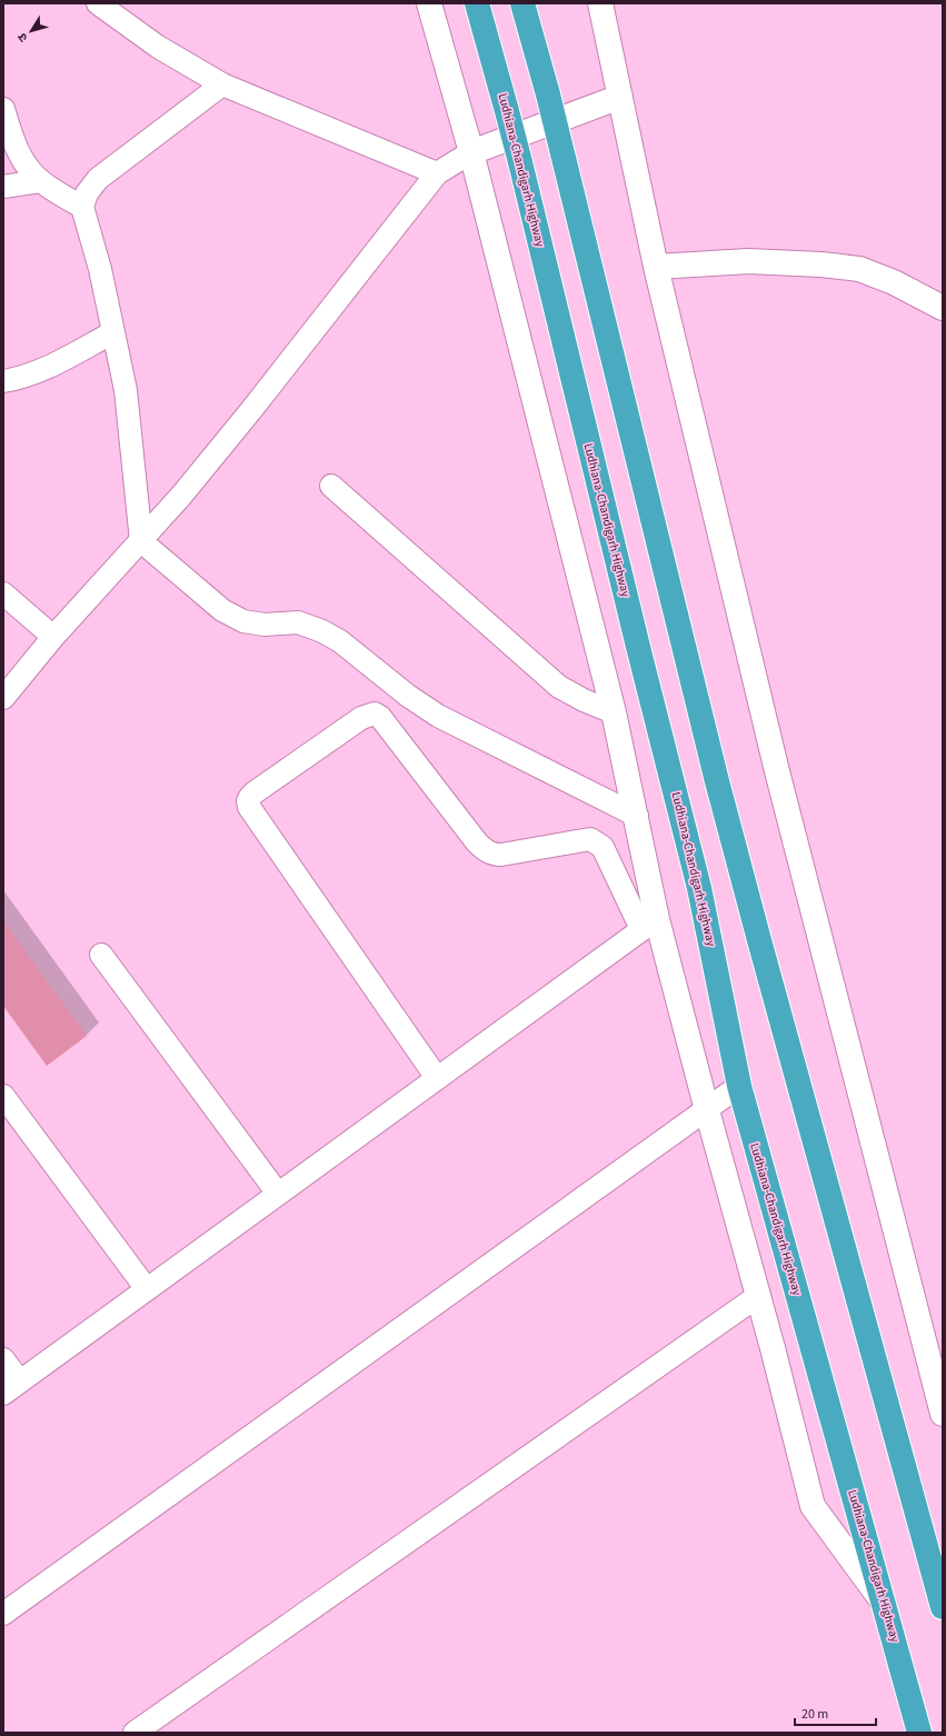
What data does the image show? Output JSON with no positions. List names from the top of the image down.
{
  "streets": {
    "highway": ["Ludhiana-Chandigarh Highway"]
  },
  "scale_bar": "20 m",
  "north": "bottom left"
}
